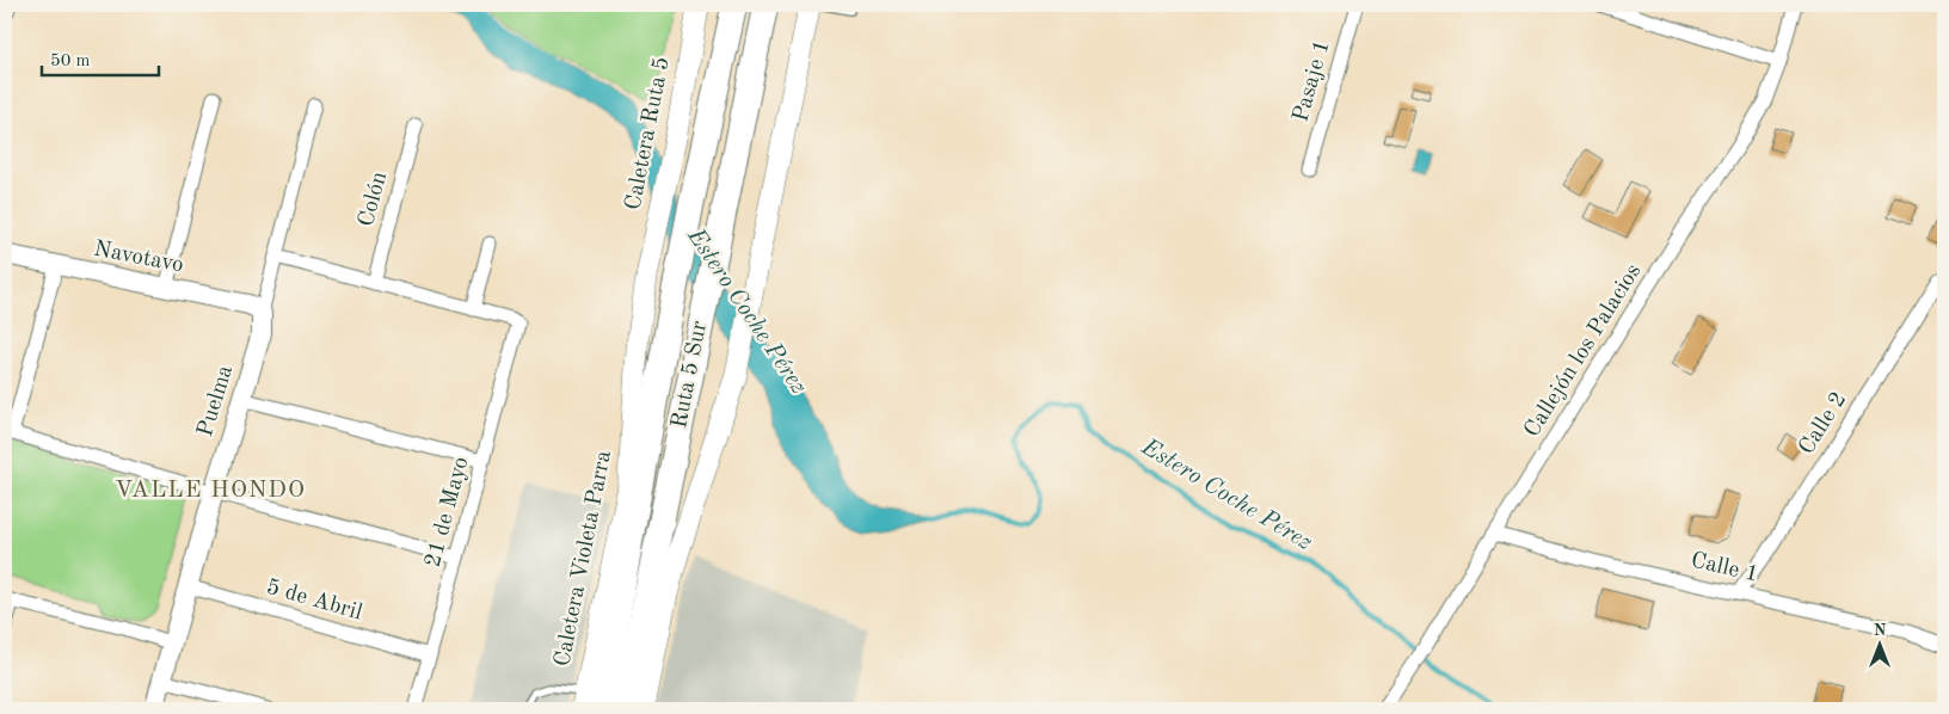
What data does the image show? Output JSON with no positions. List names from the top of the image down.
{
  "streets": {
    "highway": ["Ruta 5 Sur"],
    "main road": ["Caletera Ruta 5", "Caletera Violeta Parra"],
    "street": [
      "Pasaje 1",
      "Colón",
      "Navotavo",
      "Callejón los Palacios",
      "Puelma",
      "Calle 2",
      "21 de Mayo",
      "Calle 1",
      "5 de Abril"
    ]
  },
  "crossings": [
    ["Caletera Ruta 5", "Caletera Violeta Parra"],
    ["Navotavo", "Puelma"],
    ["Callejón los Palacios", "Calle 1"],
    ["Ruta 5 Sur", "Caletera Violeta Parra"],
    ["Puelma", "5 de Abril"],
    ["Calle 2", "Calle 1"],
    ["21 de Mayo", "5 de Abril"]
  ],
  "districts": ["VALLE HONDO"],
  "water": ["Estero Coche Pérez"],
  "scale_bar": "50 m",
  "north": "top"
}
